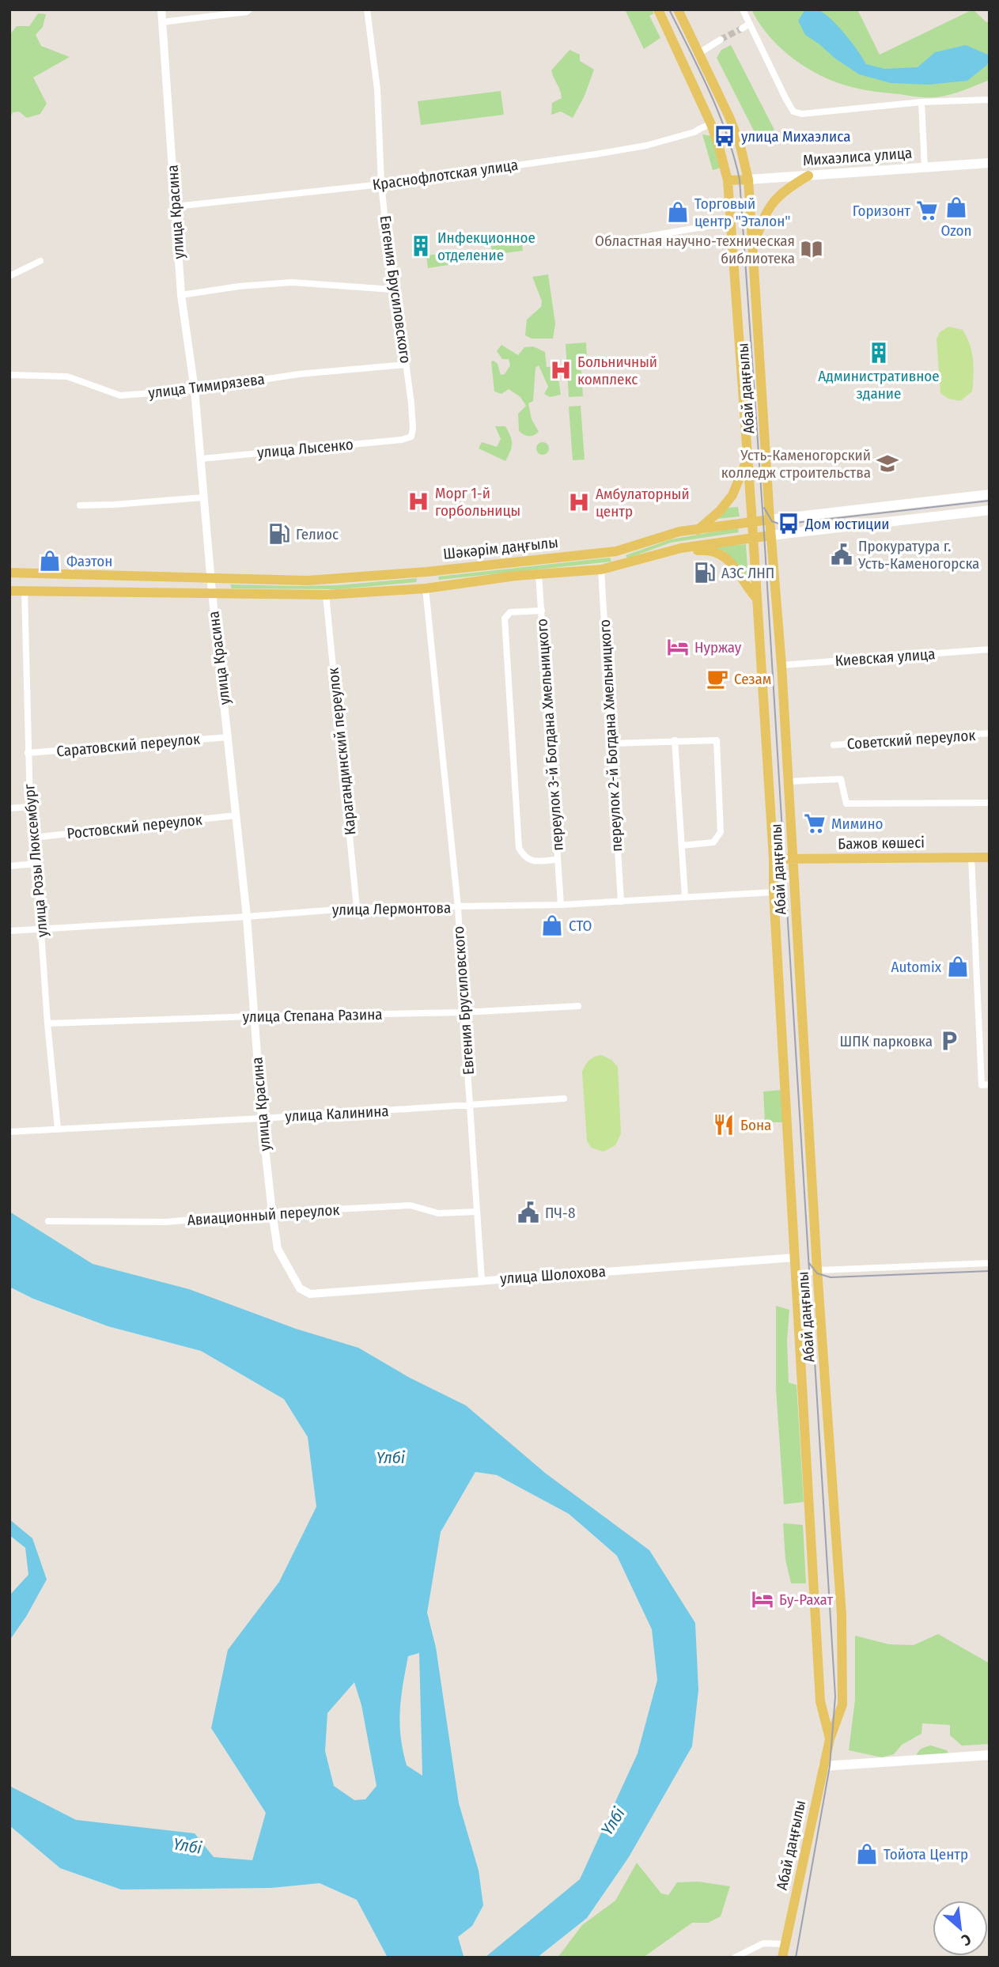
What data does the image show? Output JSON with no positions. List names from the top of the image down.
{
  "streets": {
    "main road": [
      "Михаэлиса улица",
      "Абай даңғылы",
      "Шәкәрім даңғылы",
      "Бажов көшесі"
    ],
    "street": [
      "Краснофлотская улица",
      "улица Красина",
      "Евгения Брусиловского",
      "улица Тимирязева",
      "улица Лысенко",
      "Киевская улица",
      "переулок 3-й Богдана Хмельницкого",
      "переулок 2-й Богдана Хмельницкого",
      "Советский переулок",
      "Саратовский переулок",
      "Карагандинский переулок",
      "Ростовский переулок",
      "улица Розы Люксембург",
      "улица Лермонтова",
      "улица Степана Разина",
      "улица Калинина",
      "Авиационный переулок",
      "улица Шолохова"
    ]
  },
  "crossings": [
    ["Михаэлиса улица", "Абай даңғылы"],
    ["Краснофлотская улица", "улица Красина"],
    ["Краснофлотская улица", "Евгения Брусиловского"],
    ["Краснофлотская улица", "Абай даңғылы"],
    ["улица Красина", "улица Тимирязева"],
    ["улица Красина", "улица Лысенко"],
    ["улица Красина", "Шәкәрім даңғылы"],
    ["улица Красина", "Саратовский переулок"],
    ["улица Красина", "Ростовский переулок"],
    ["улица Красина", "улица Лермонтова"],
    ["улица Красина", "улица Степана Разина"],
    ["улица Красина", "улица Калинина"],
    ["улица Красина", "Авиационный переулок"],
    ["улица Красина", "улица Шолохова"],
    ["Евгения Брусиловского", "улица Тимирязева"],
    ["Евгения Брусиловского", "улица Лысенко"],
    ["Евгения Брусиловского", "Шәкәрім даңғылы"],
    ["Евгения Брусиловского", "улица Лермонтова"],
    ["Евгения Брусиловского", "улица Степана Разина"],
    ["Евгения Брусиловского", "улица Калинина"],
    ["Евгения Брусиловского", "Авиационный переулок"],
    ["Евгения Брусиловского", "улица Шолохова"],
    ["Абай даңғылы", "Шәкәрім даңғылы"],
    ["Абай даңғылы", "Киевская улица"],
    ["Абай даңғылы", "Бажов көшесі"],
    ["Абай даңғылы", "улица Лермонтова"],
    ["Абай даңғылы", "улица Шолохова"],
    ["Шәкәрім даңғылы", "переулок 3-й Богдана Хмельницкого"],
    ["Шәкәрім даңғылы", "переулок 2-й Богдана Хмельницкого"],
    ["Шәкәрім даңғылы", "Карагандинский переулок"],
    ["Шәкәрім даңғылы", "улица Розы Люксембург"],
    ["переулок 3-й Богдана Хмельницкого", "улица Лермонтова"],
    ["переулок 2-й Богдана Хмельницкого", "улица Лермонтова"],
    ["Саратовский переулок", "улица Розы Люксембург"],
    ["Карагандинский переулок", "улица Лермонтова"],
    ["Ростовский переулок", "улица Розы Люксембург"],
    ["улица Розы Люксембург", "улица Лермонтова"],
    ["улица Розы Люксембург", "улица Степана Разина"],
    ["улица Розы Люксембург", "улица Калинина"]
  ],
  "water": ["Үлбі"],
  "places": {
    "bus stop": ["улица Михаэлиса", "Дом юстиции"],
    "shop": [
      "Ozon",
      "Торговый центр \"Эталон\"",
      "Фаэтон",
      "СТО",
      "Automix",
      "Тойота Центр"
    ],
    "supermarket": ["Горизонт", "Мимино"],
    "building": ["Инфекционное отделение", "Административное здание"],
    "library": ["Областная научно-техническая библиотека"],
    "hospital": ["Больничный комплекс", "Морг 1-й горбольницы", "Амбулаторный центр"],
    "school or university": ["Усть-Каменогорский колледж строительства"],
    "fuel station": ["Гелиос", "АЗС ЛНП"],
    "public building": ["Прокуратура г. Усть-Каменогорска", "ПЧ-8"],
    "hotel": ["Нуржау", "Бу-Рахат"],
    "cafe": ["Сезам"],
    "parking": ["ШПК парковка"],
    "restaurant": ["Бона"]
  },
  "north": "bottom right"
}
